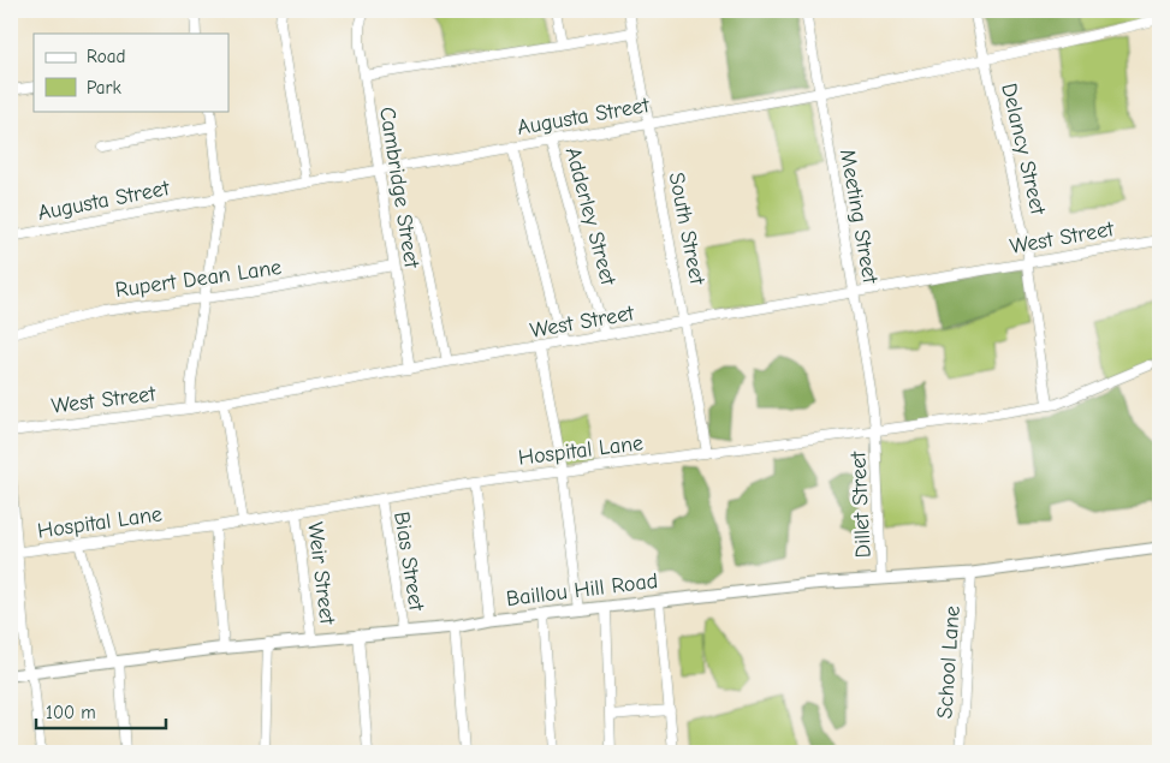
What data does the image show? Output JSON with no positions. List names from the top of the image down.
{
  "streets": {
    "main road": ["Baillou Hill Road"],
    "street": [
      "Augusta Street",
      "Delancy Street",
      "Cambridge Street",
      "Adderley Street",
      "Meeting Street",
      "South Street",
      "West Street",
      "Rupert Dean Lane",
      "Hospital Lane",
      "Dillet Street",
      "Bias Street",
      "Weir Street",
      "School Lane"
    ]
  },
  "crossings": [
    ["Augusta Street", "Delancy Street"],
    ["Augusta Street", "Cambridge Street"],
    ["Augusta Street", "Adderley Street"],
    ["Augusta Street", "Meeting Street"],
    ["Augusta Street", "South Street"],
    ["Delancy Street", "West Street"],
    ["Delancy Street", "Hospital Lane"],
    ["Cambridge Street", "West Street"],
    ["Cambridge Street", "Rupert Dean Lane"],
    ["Adderley Street", "West Street"],
    ["Meeting Street", "West Street"],
    ["Meeting Street", "Hospital Lane"],
    ["Meeting Street", "Dillet Street"],
    ["South Street", "West Street"],
    ["South Street", "Hospital Lane"],
    ["Hospital Lane", "Dillet Street"],
    ["Hospital Lane", "Bias Street"],
    ["Hospital Lane", "Weir Street"],
    ["Dillet Street", "Baillou Hill Road"],
    ["Bias Street", "Baillou Hill Road"],
    ["Weir Street", "Baillou Hill Road"],
    ["Baillou Hill Road", "School Lane"]
  ],
  "legend": ["Road", "Park"],
  "scale_bar": "100 m"
}
